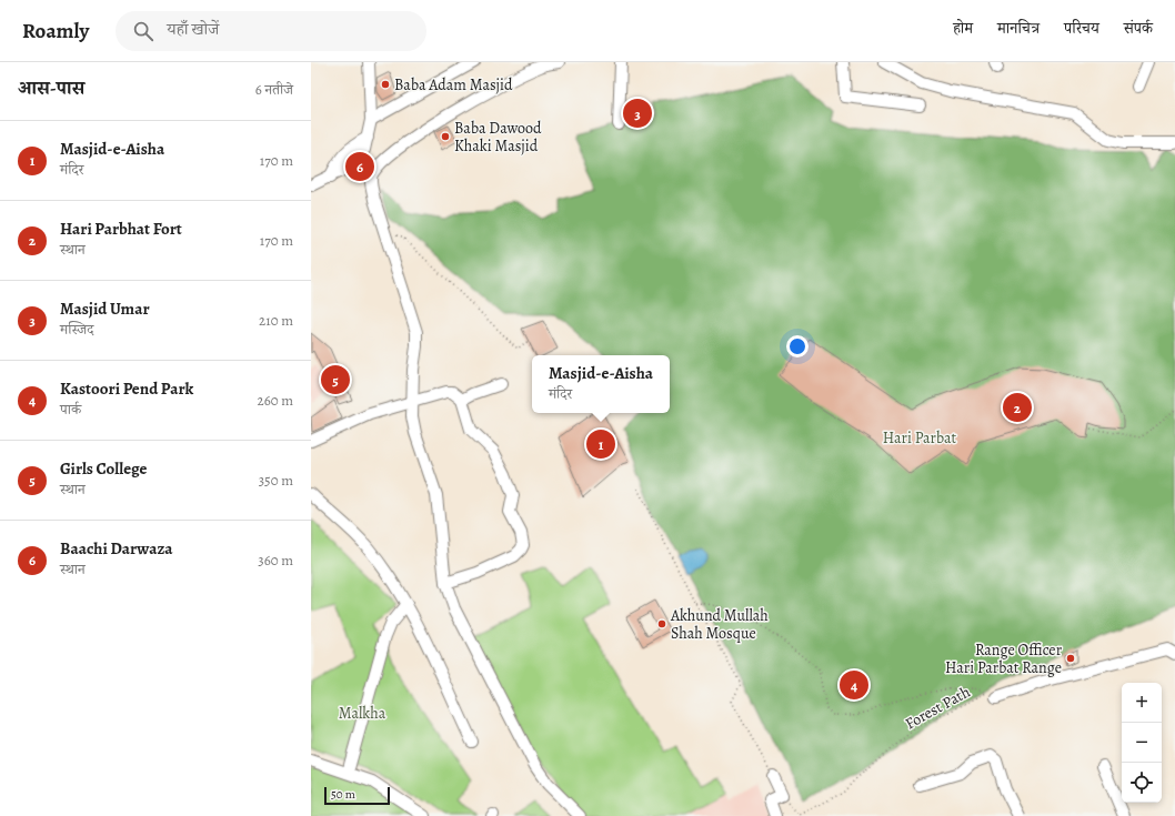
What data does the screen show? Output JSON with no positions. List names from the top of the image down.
{
  "streets": {
    "path": ["Forest Path"]
  },
  "parks": ["Hari Parbat", "Malkha"],
  "places": [
    "Baba Adam Masjid",
    "Baba Dawood Khaki Masjid",
    "Akhund Mullah Shah Mosque",
    "Range Officer Hari Parbat Range"
  ],
  "scale_bar": "50 m",
  "page": {
    "header": "Roamly",
    "search": "यहाँ खोजें",
    "nav": [
      "होम",
      "मानचित्र",
      "परिचय",
      "संपर्क"
    ],
    "heading": ["आस-पास", "6 नतीजे"],
    "pins": [
      "3",
      "6",
      "5",
      "2",
      "1",
      "4"
    ],
    "list": [
      {
        "mark": "1",
        "name": "Masjid-e-Aisha",
        "note": "मंदिर",
        "value": "170 m"
      },
      {
        "mark": "2",
        "name": "Hari Parbhat Fort",
        "note": "स्थान",
        "value": "170 m"
      },
      {
        "mark": "3",
        "name": "Masjid Umar",
        "note": "मस्जिद",
        "value": "210 m"
      },
      {
        "mark": "4",
        "name": "Kastoori Pend Park",
        "note": "पार्क",
        "value": "260 m"
      },
      {
        "mark": "5",
        "name": "Girls College",
        "note": "स्थान",
        "value": "350 m"
      },
      {
        "mark": "6",
        "name": "Baachi Darwaza",
        "note": "स्थान",
        "value": "360 m"
      }
    ],
    "popup": ["Masjid-e-Aisha", "मंदिर"],
    "map_buttons": ["+", "−"],
    "scale": "50 m"
  }
}
